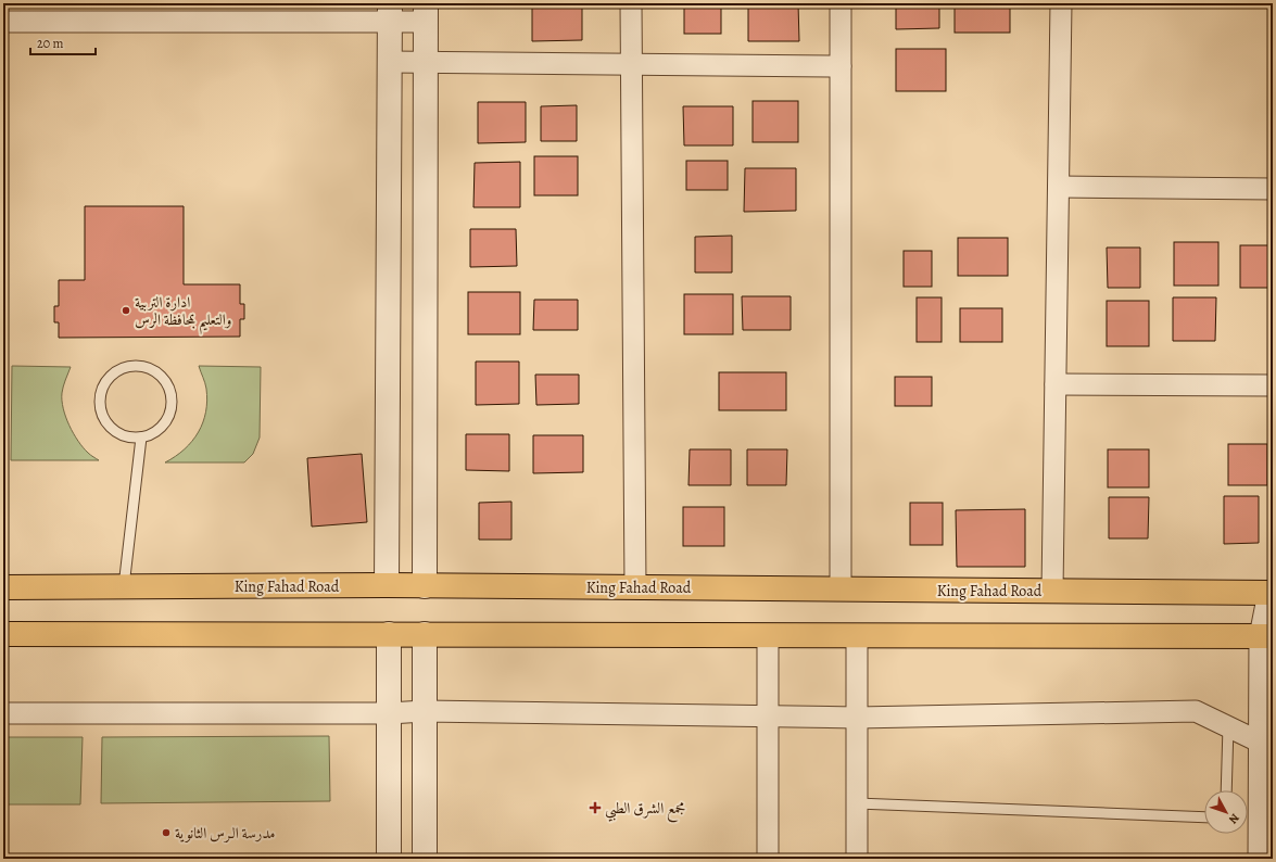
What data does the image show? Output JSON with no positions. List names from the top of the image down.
{
  "streets": {
    "main road": ["King Fahad Road"]
  },
  "places": {
    "other": ["ادارة التربية والتعليم بمحافظة الرس", "مدرسة الـرس الثانوية"],
    "health": ["مجمع الشرق الطبي"]
  },
  "scale_bar": "20 m",
  "north": "bottom right"
}
